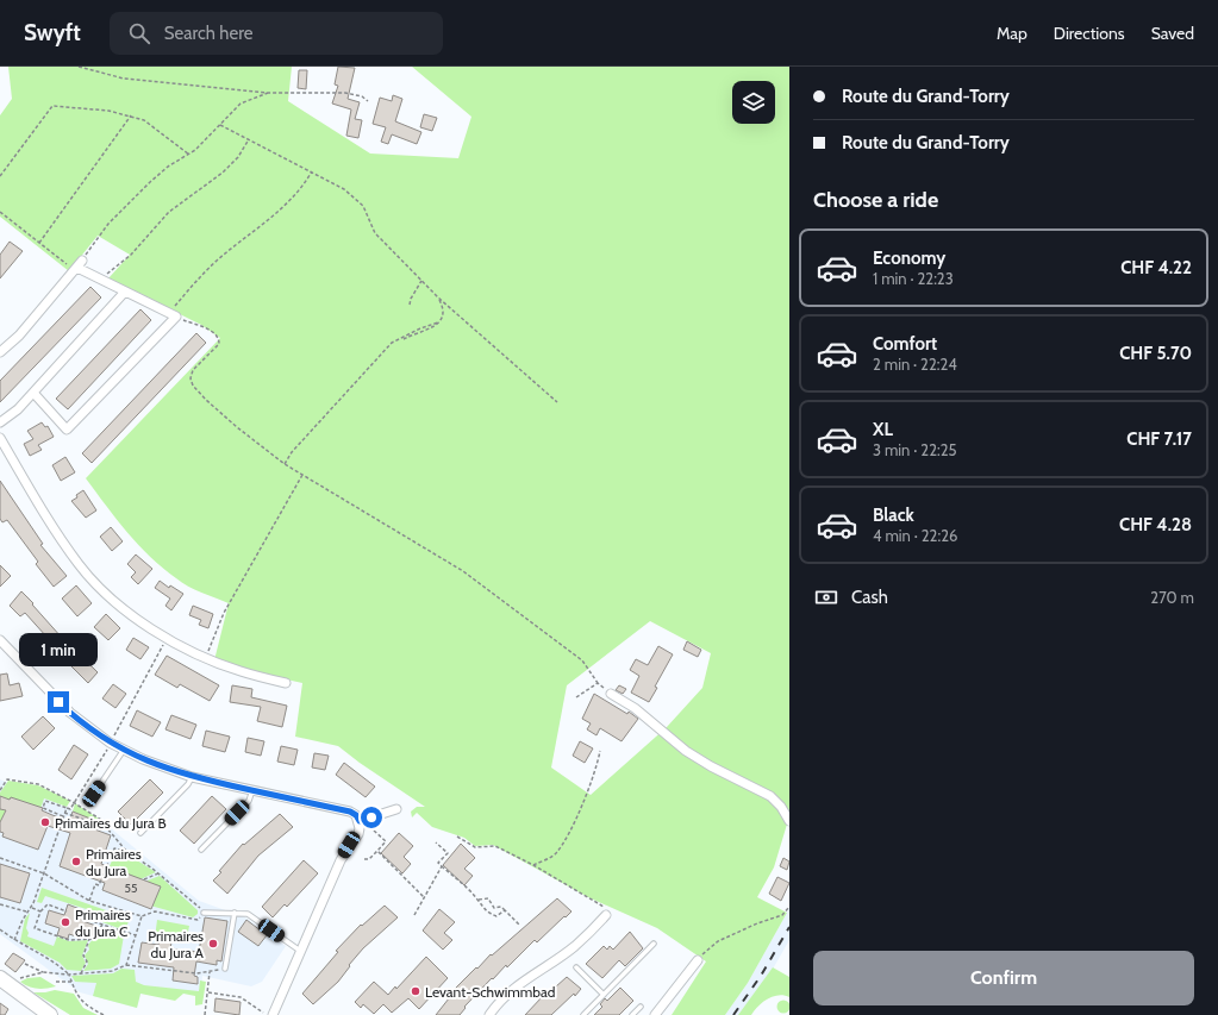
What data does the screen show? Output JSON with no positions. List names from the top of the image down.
{
  "places": [
    "Primaires du Jura B",
    "Primaires du Jura",
    "Primaires du Jura C",
    "Primaires du Jura A",
    "Levant-Schwimmbad"
  ],
  "house_numbers": ["55"],
  "page": {
    "header": "Swyft",
    "search": "Search here",
    "nav": ["Map", "Directions", "Saved"],
    "banner": ["Route du Grand-Torry", "Route du Grand-Torry"],
    "heading": "Choose a ride",
    "list": [
      {
        "name": "Economy",
        "note": "1 min · 22:23",
        "value": "CHF 4.22"
      },
      {
        "name": "Comfort",
        "note": "2 min · 22:24",
        "value": "CHF 5.70"
      },
      {
        "name": "XL",
        "note": "3 min · 22:25",
        "value": "CHF 7.17"
      },
      {
        "name": "Black",
        "note": "4 min · 22:26",
        "value": "CHF 4.28"
      }
    ],
    "pay": ["Cash", "270 m"],
    "bubble": "1 min",
    "buttons": "Confirm"
  }
}
